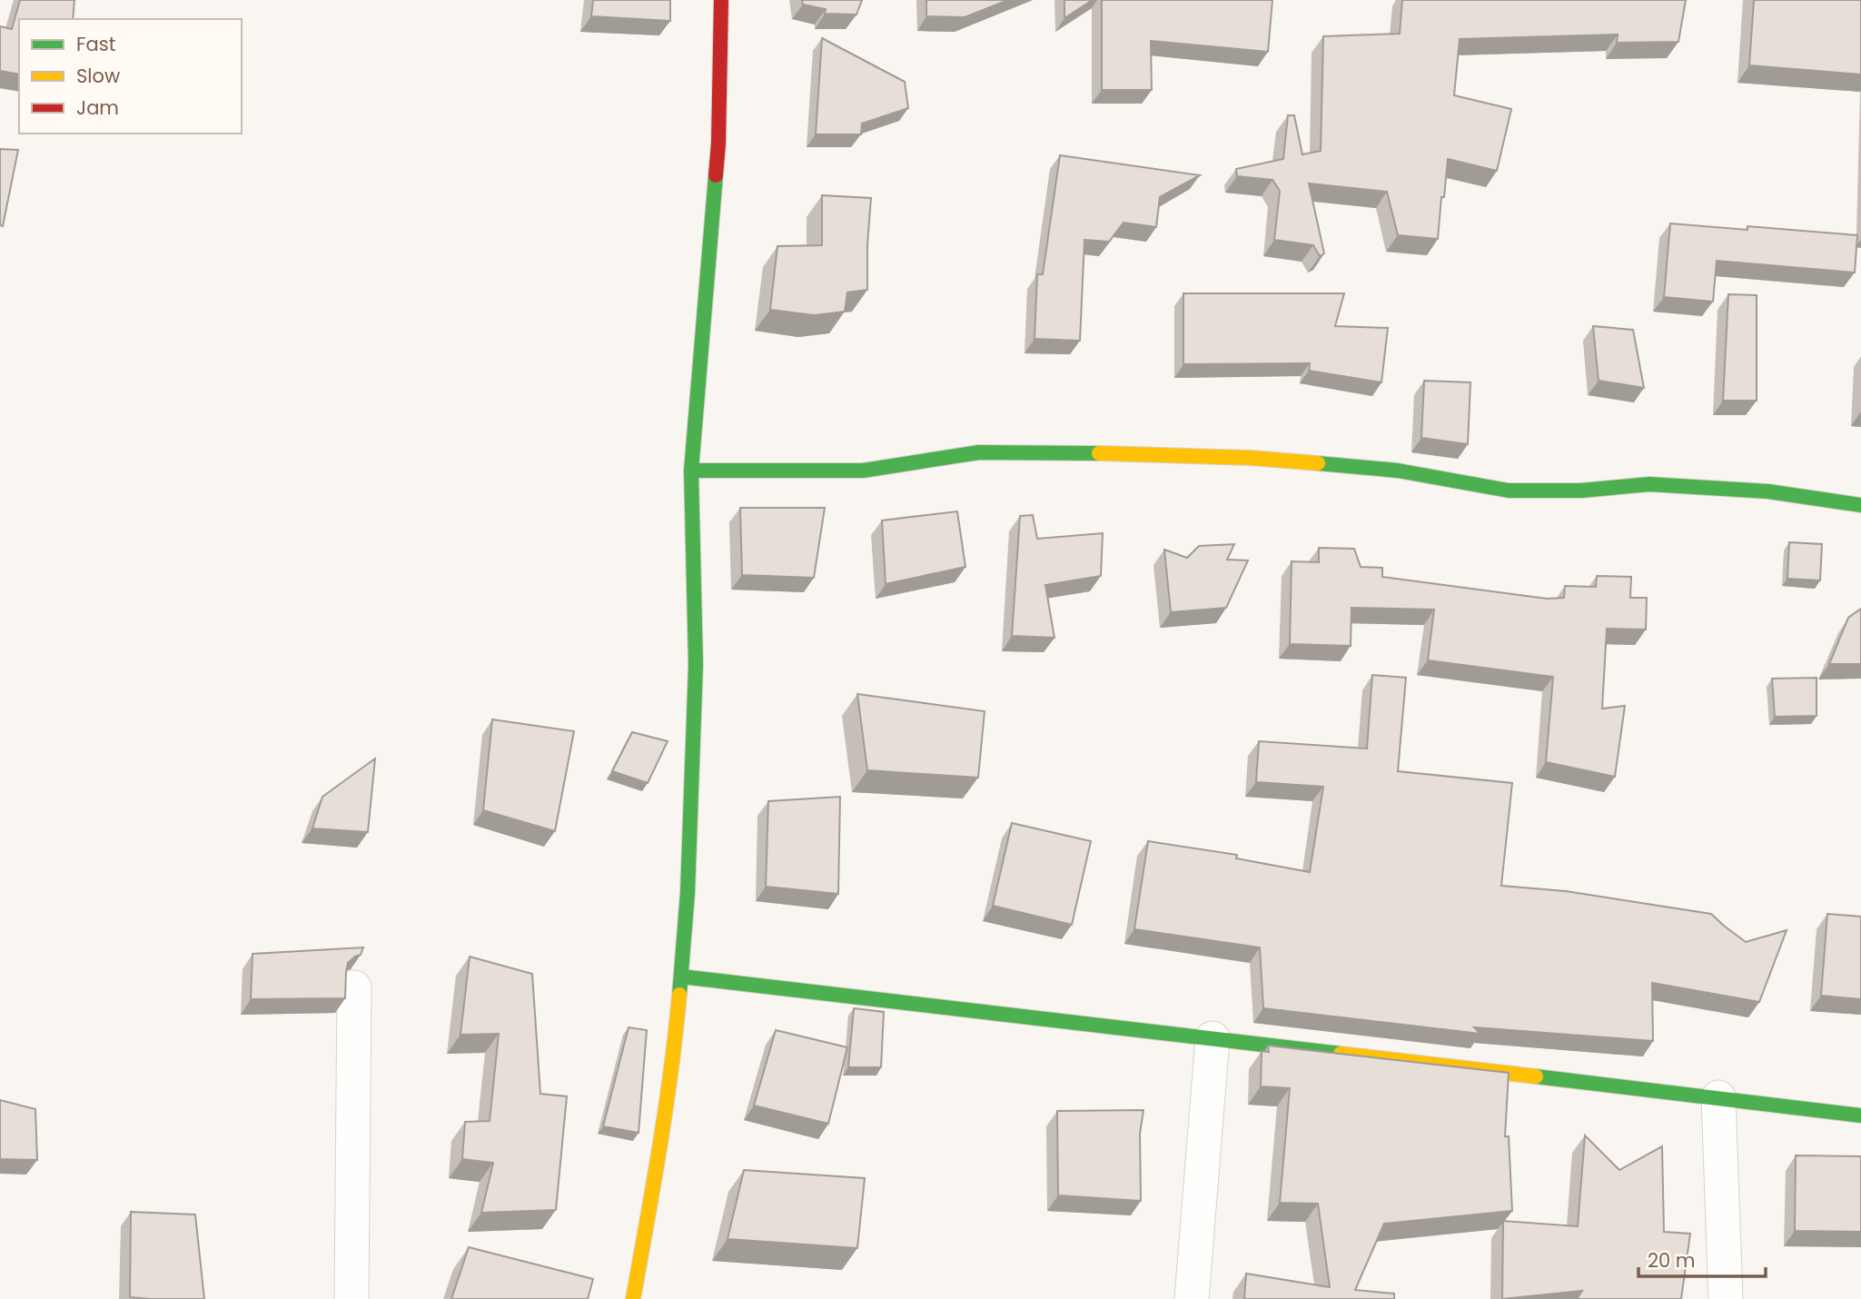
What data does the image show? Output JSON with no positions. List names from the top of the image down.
{
  "legend": ["Fast", "Slow", "Jam"],
  "scale_bar": "20 m"
}
